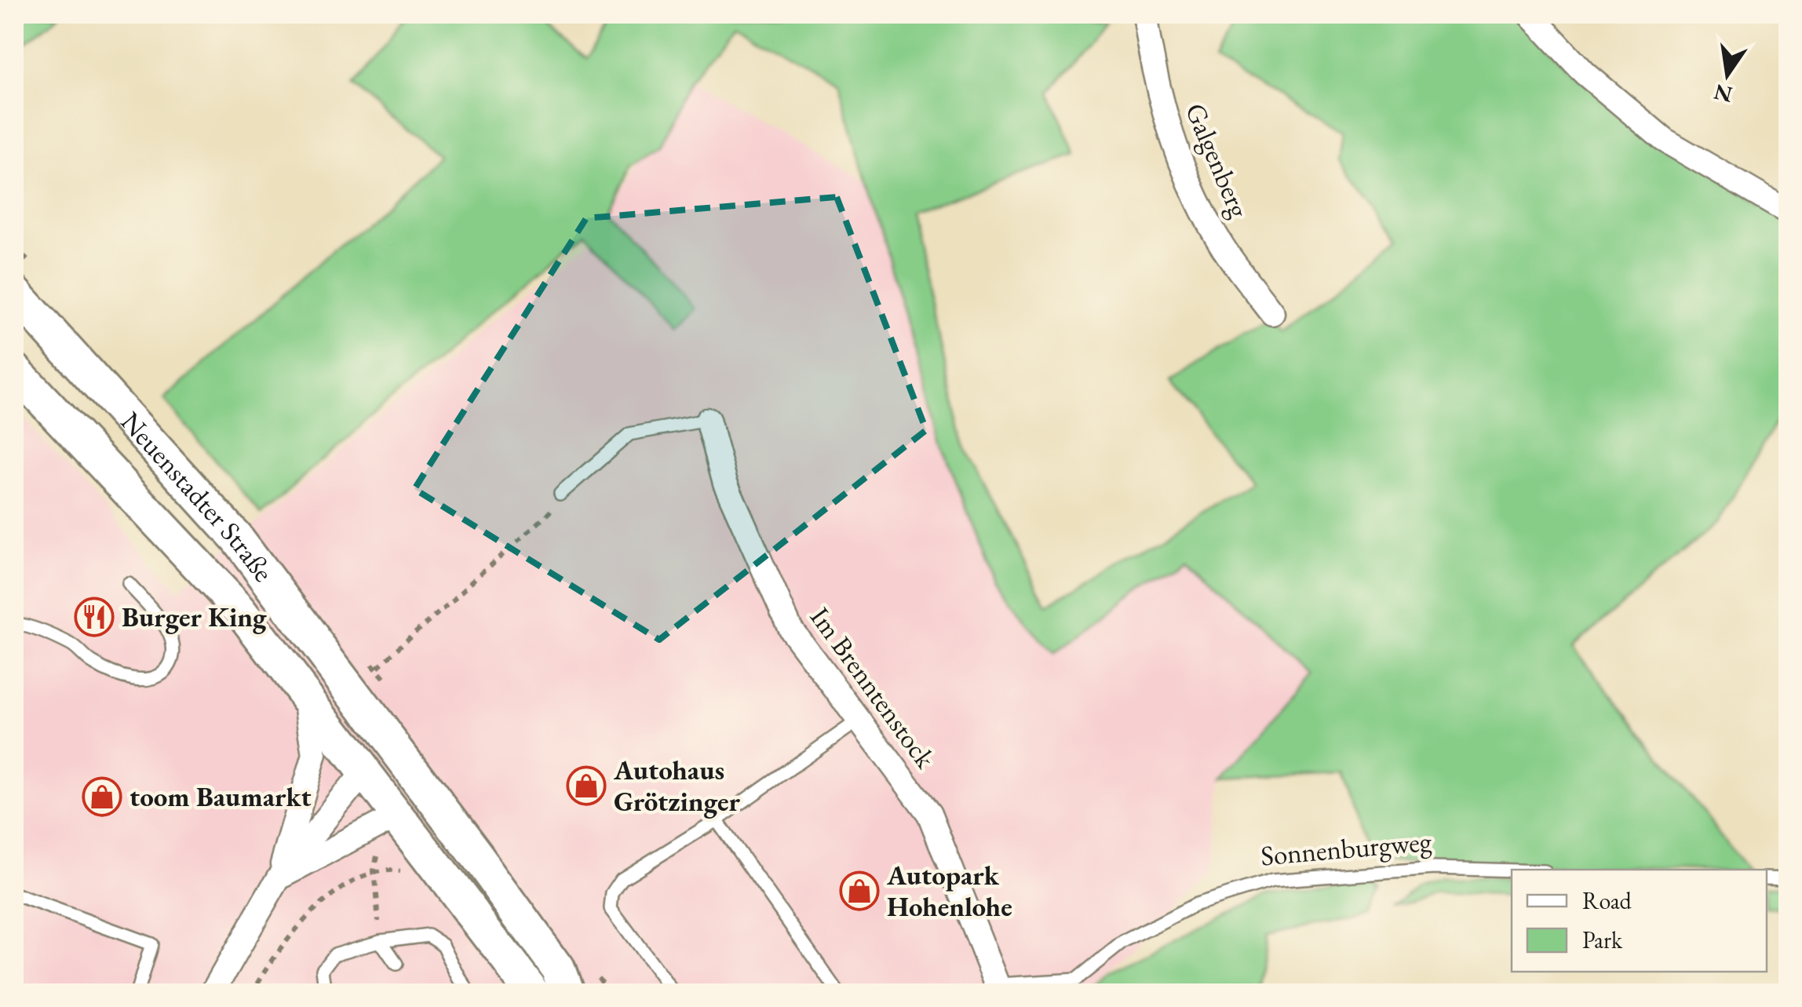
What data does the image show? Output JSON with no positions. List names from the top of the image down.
{
  "streets": {
    "main road": ["Neuenstadter Straße"],
    "street": ["Galgenberg", "Im Brenntenstock"],
    "lane": ["Sonnenburgweg"]
  },
  "crossings": [
    ["Im Brenntenstock", "Sonnenburgweg"]
  ],
  "places": {
    "restaurant": ["Burger King"],
    "shop": ["Autohaus Grötzinger", "toom Baumarkt", "Autopark Hohenlohe"]
  },
  "legend": ["Road", "Park"],
  "north": "bottom"
}
